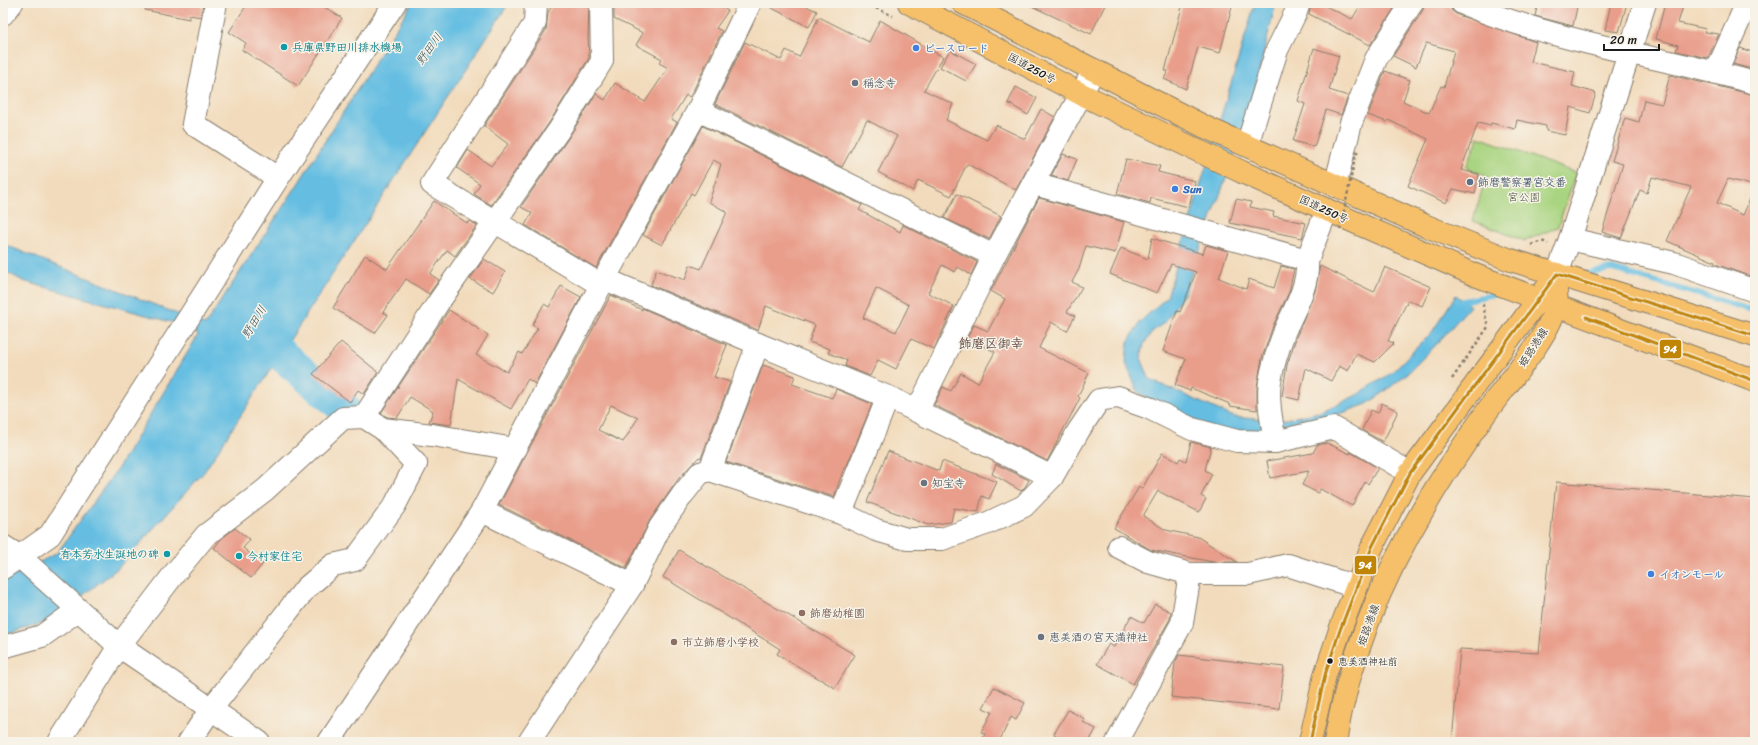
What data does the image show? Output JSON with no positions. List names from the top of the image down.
{
  "streets": {
    "main road": ["国道250号", "姫路港線"]
  },
  "crossings": [
    ["国道250号", "姫路港線"]
  ],
  "districts": ["飾磨区御幸"],
  "water": ["野田川"],
  "parks": ["宮公園"],
  "places": [
    "兵庫県野田川排水機場",
    "ピースロード",
    "稱念寺",
    "飾磨警察署宮交番",
    "Sun",
    "知宝寺",
    "有本芳水生誕地の碑",
    "今村家住宅",
    "イオンモール",
    "飾磨幼稚園",
    "恵美酒の宮天満神社",
    "市立飾磨小学校",
    "恵美酒神社前"
  ],
  "lines": ["transit line 94"],
  "scale_bar": "20 m"
}
